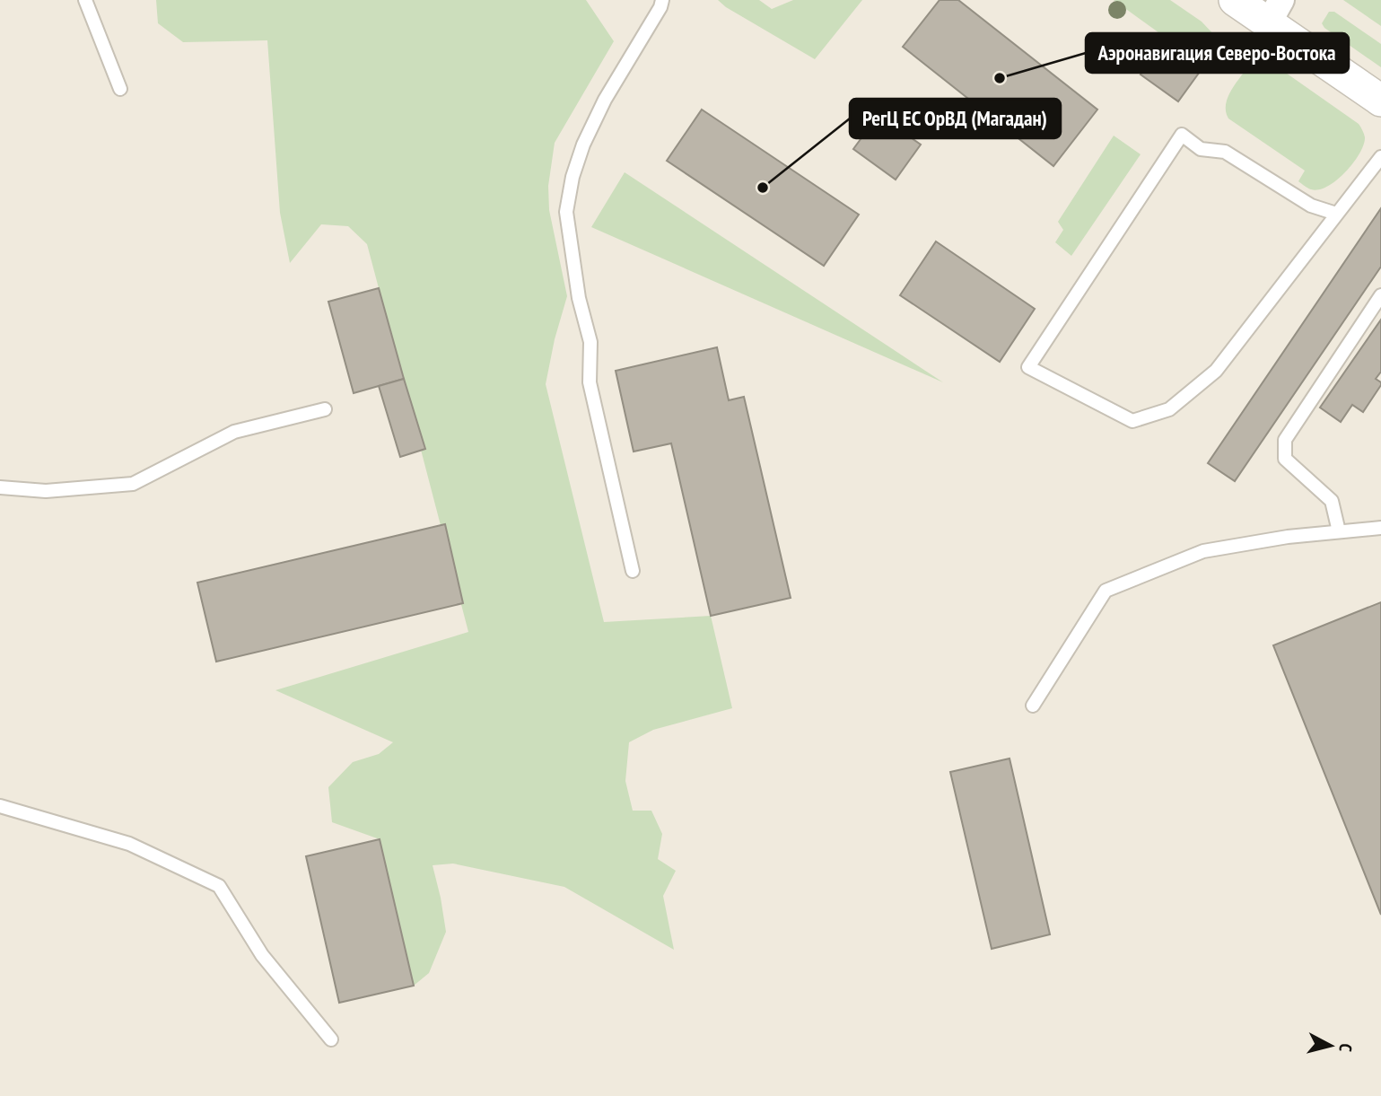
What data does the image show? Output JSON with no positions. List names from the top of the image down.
{
  "places": ["Аэронавигация Северо-Востока", "РегЦ ЕС ОрВД (Магадан)"],
  "north": "right"
}
